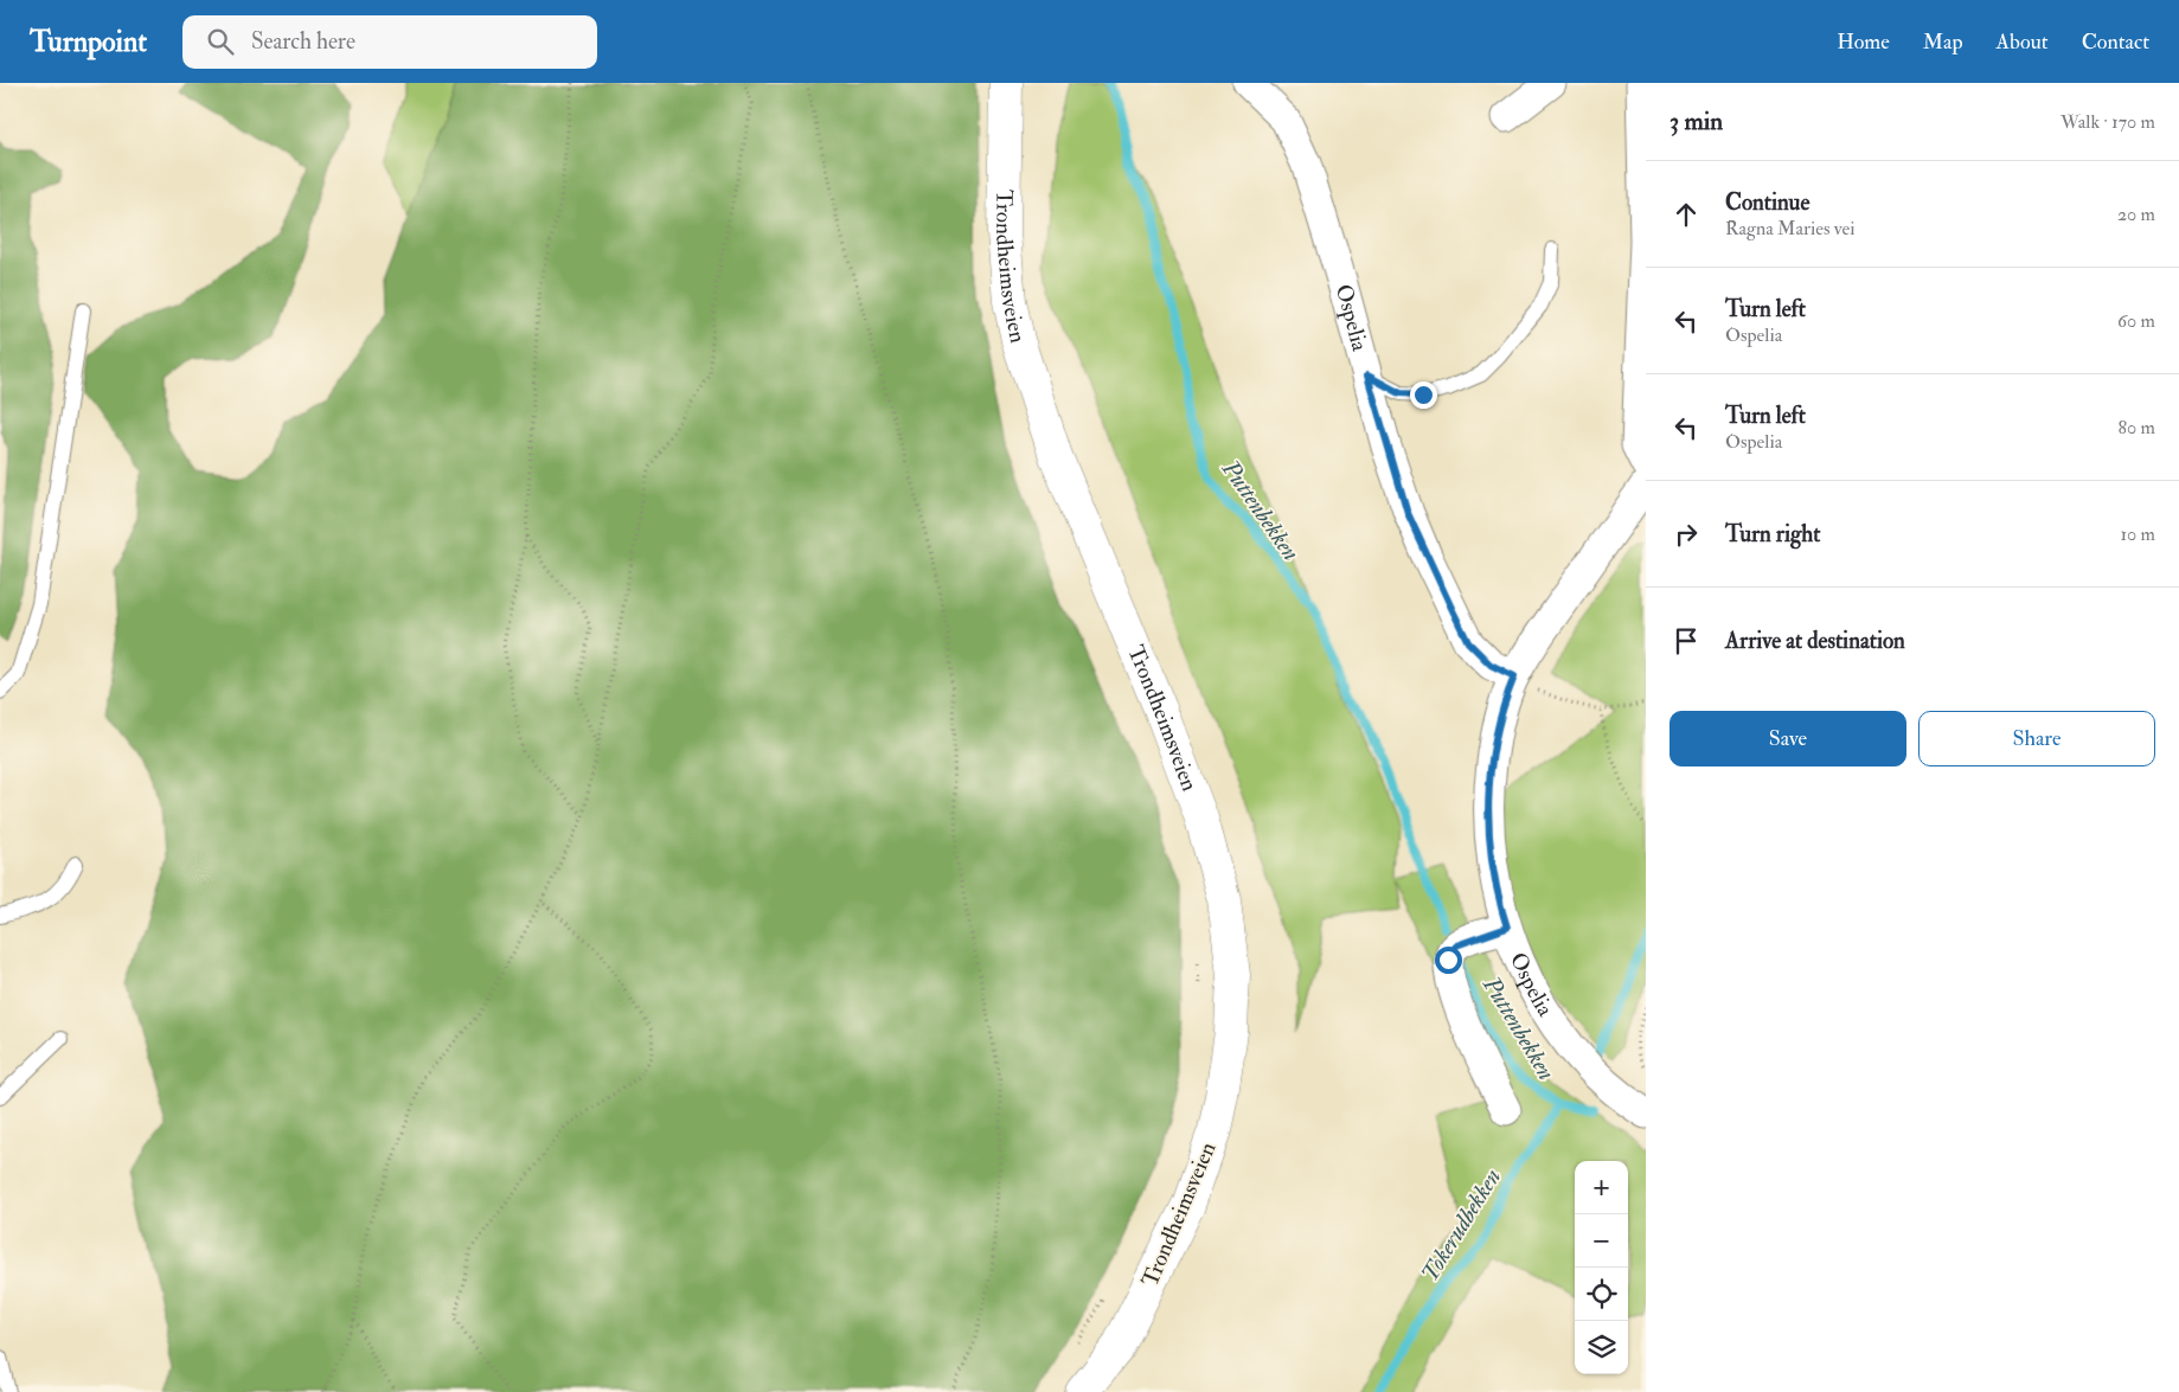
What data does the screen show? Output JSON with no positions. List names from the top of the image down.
{
  "streets": {
    "highway": ["Trondheimsveien"],
    "street": ["Ospelia"]
  },
  "water": ["Puttenbekken", "Tokerudbekken"],
  "page": {
    "header": "Turnpoint",
    "search": "Search here",
    "nav": [
      "Home",
      "Map",
      "About",
      "Contact"
    ],
    "heading": ["3 min", "Walk · 170 m"],
    "list": [
      ["Continue", "Ragna Maries vei", "20 m"],
      ["Turn left", "Ospelia", "60 m"],
      ["Turn left", "Ospelia", "80 m"],
      ["Turn right", "10 m"],
      "Arrive at destination"
    ],
    "buttons": ["Save", "Share"],
    "map_buttons": ["+", "−"]
  }
}
